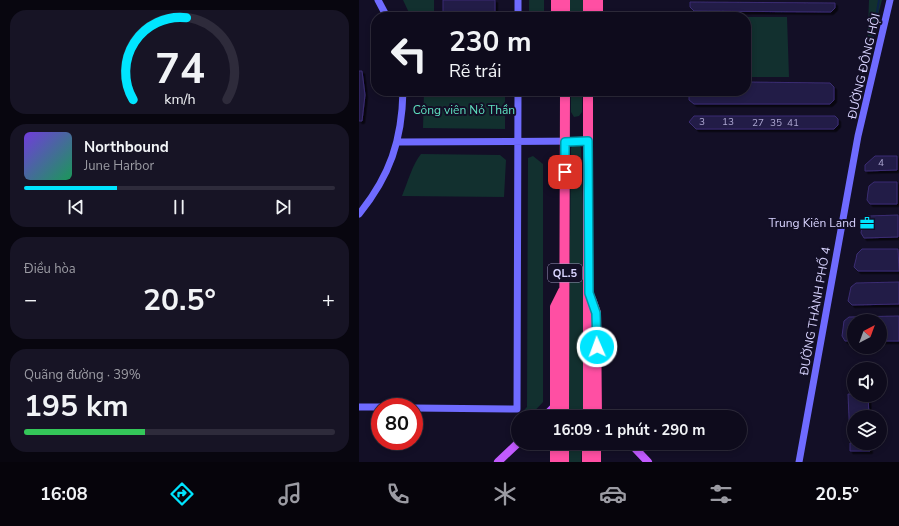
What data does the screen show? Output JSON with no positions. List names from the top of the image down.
{
  "streets": {
    "highway": ["QL.5"],
    "street": ["ĐƯỜNG ĐÔNG HỘI", "ĐƯỜNG THÀNH PHỐ 4"]
  },
  "crossings": [
    ["ĐƯỜNG ĐÔNG HỘI", "ĐƯỜNG THÀNH PHỐ 4"]
  ],
  "parks": ["Công viên Nỏ Thần"],
  "places": {
    "office": ["Trung Kiên Land"]
  },
  "house_numbers": [
    "3",
    "13",
    "27",
    "35",
    "41",
    "4"
  ],
  "north": "top right",
  "page": {
    "turn": ["230 m", "Rẽ trái"],
    "song": ["Northbound", "June Harbor"],
    "tile": [
      "Điều hòa",
      ["Quãng đường · 39%", "195 km"]
    ],
    "heat": ["−", "20.5°", "+"],
    "limit": "80",
    "trip": "16:09 · 1 phút · 290 m",
    "tabs": ["16:08", "20.5°"],
    "gauge": ["74", "km/h"]
  }
}
